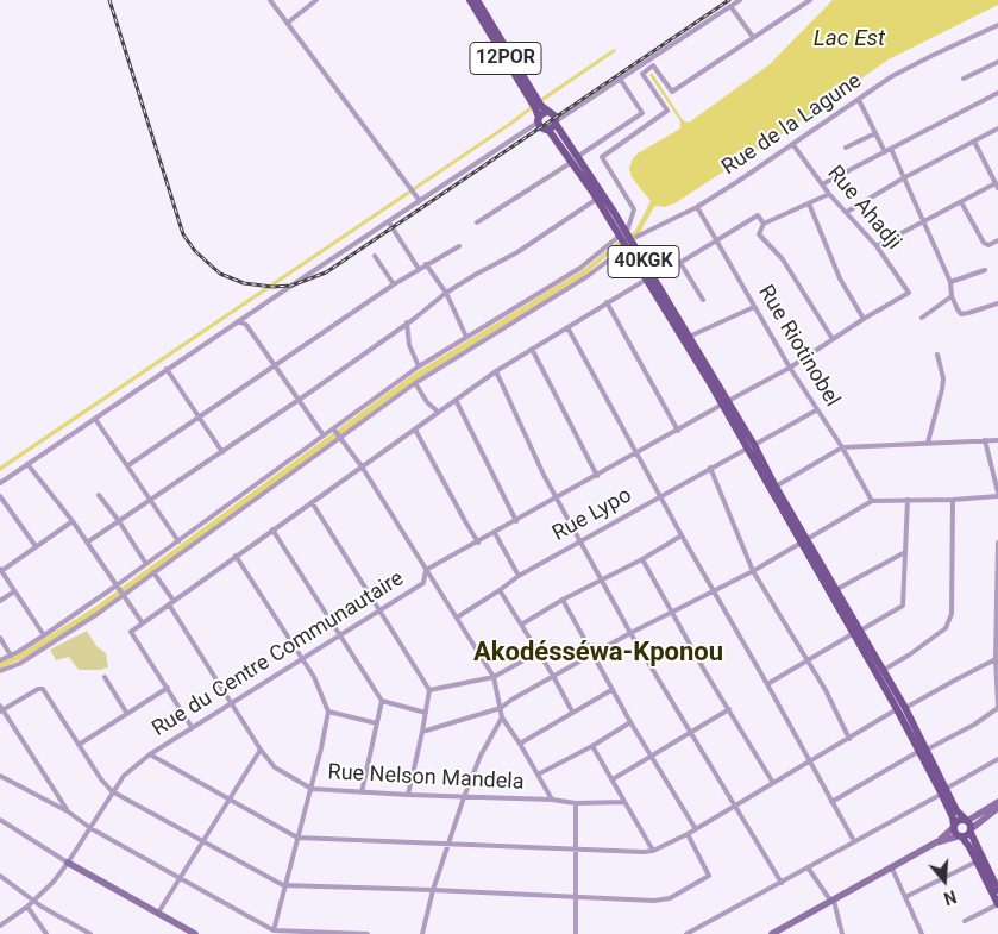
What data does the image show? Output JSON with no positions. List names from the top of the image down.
{
  "streets": {
    "main road": ["12POR", "40KGK"],
    "street": [
      "Rue de la Lagune",
      "Rue Ahadji",
      "Rue Riotinobel",
      "Rue Lypo",
      "Rue du Centre Communautaire",
      "Rue Nelson Mandela"
    ]
  },
  "crossings": [
    ["12POR", "40KGK"],
    ["Rue de la Lagune", "Rue Ahadji"],
    ["Rue de la Lagune", "Rue Riotinobel"],
    ["Rue Ahadji", "Rue du Centre Communautaire"],
    ["40KGK", "Rue du Centre Communautaire"],
    ["Rue Riotinobel", "Rue Lypo"],
    ["Rue Riotinobel", "Rue du Centre Communautaire"],
    ["Rue du Centre Communautaire", "Rue Nelson Mandela"]
  ],
  "districts": ["Akodésséwa-Kponou"],
  "water": ["Lac Est"],
  "north": "bottom"
}
